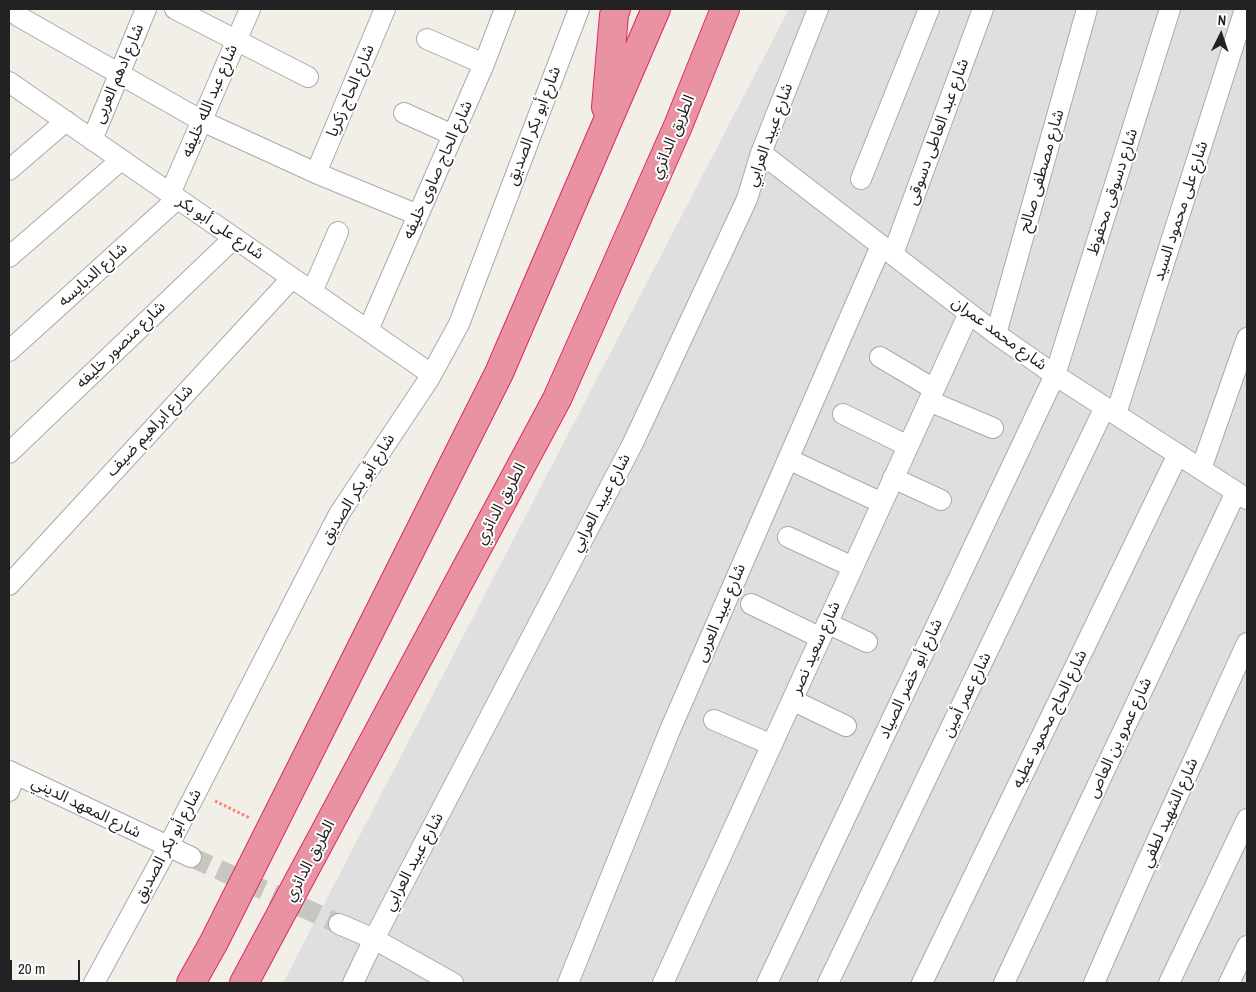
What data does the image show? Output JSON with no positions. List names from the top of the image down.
{
  "streets": {
    "highway": ["الطريق الدائري"],
    "street": [
      "شارع ادهم العربى",
      "شارع الحاج زكريا",
      "شارع عبد الله خليفه",
      "شارع أبو بكر الصديق",
      "شارع عبد العاطى دسوقى",
      "شارع عبيد العرابي",
      "شارع الحاج صاوى خليفه",
      "شارع مصطفى صالح",
      "شارع دسوقى محفوظ",
      "شارع على محمود السيد",
      "شارع على أبو بكر",
      "شارع الدبايسه",
      "شارع محمد عمران",
      "شارع منصور خليفه",
      "شارع ابراهيم ضيف",
      "شارع عبيد العربى",
      "شارع سعيد نصر",
      "شارع أبو خضر الصياد",
      "شارع عمر أمين",
      "شارع الحاج محمود عطيه",
      "شارع عمرو بن العاص",
      "شارع المعهد الديني",
      "شارع الشهيد لطفي"
    ]
  },
  "crossings": [
    ["شارع ادهم العربى", "شارع على أبو بكر"],
    ["شارع عبد الله خليفه", "شارع على أبو بكر"],
    ["شارع عبد الله خليفه", "شارع الدبايسه"],
    ["شارع أبو بكر الصديق", "شارع على أبو بكر"],
    ["شارع أبو بكر الصديق", "شارع المعهد الديني"],
    ["شارع عبد العاطى دسوقى", "شارع محمد عمران"],
    ["شارع عبد العاطى دسوقى", "شارع عبيد العربى"],
    ["شارع عبيد العرابي", "شارع محمد عمران"],
    ["شارع الحاج صاوى خليفه", "شارع على أبو بكر"],
    ["شارع مصطفى صالح", "شارع محمد عمران"],
    ["شارع دسوقى محفوظ", "شارع محمد عمران"],
    ["شارع دسوقى محفوظ", "شارع أبو خضر الصياد"],
    ["شارع على محمود السيد", "شارع محمد عمران"],
    ["شارع على محمود السيد", "شارع عمر أمين"],
    ["شارع على أبو بكر", "شارع الدبايسه"],
    ["شارع على أبو بكر", "شارع منصور خليفه"],
    ["شارع على أبو بكر", "شارع ابراهيم ضيف"],
    ["شارع محمد عمران", "شارع عبيد العربى"],
    ["شارع محمد عمران", "شارع سعيد نصر"],
    ["شارع محمد عمران", "شارع أبو خضر الصياد"],
    ["شارع محمد عمران", "شارع عمر أمين"],
    ["شارع محمد عمران", "شارع الحاج محمود عطيه"],
    ["شارع محمد عمران", "شارع عمرو بن العاص"]
  ],
  "scale_bar": "20 m",
  "north": "top"
}
